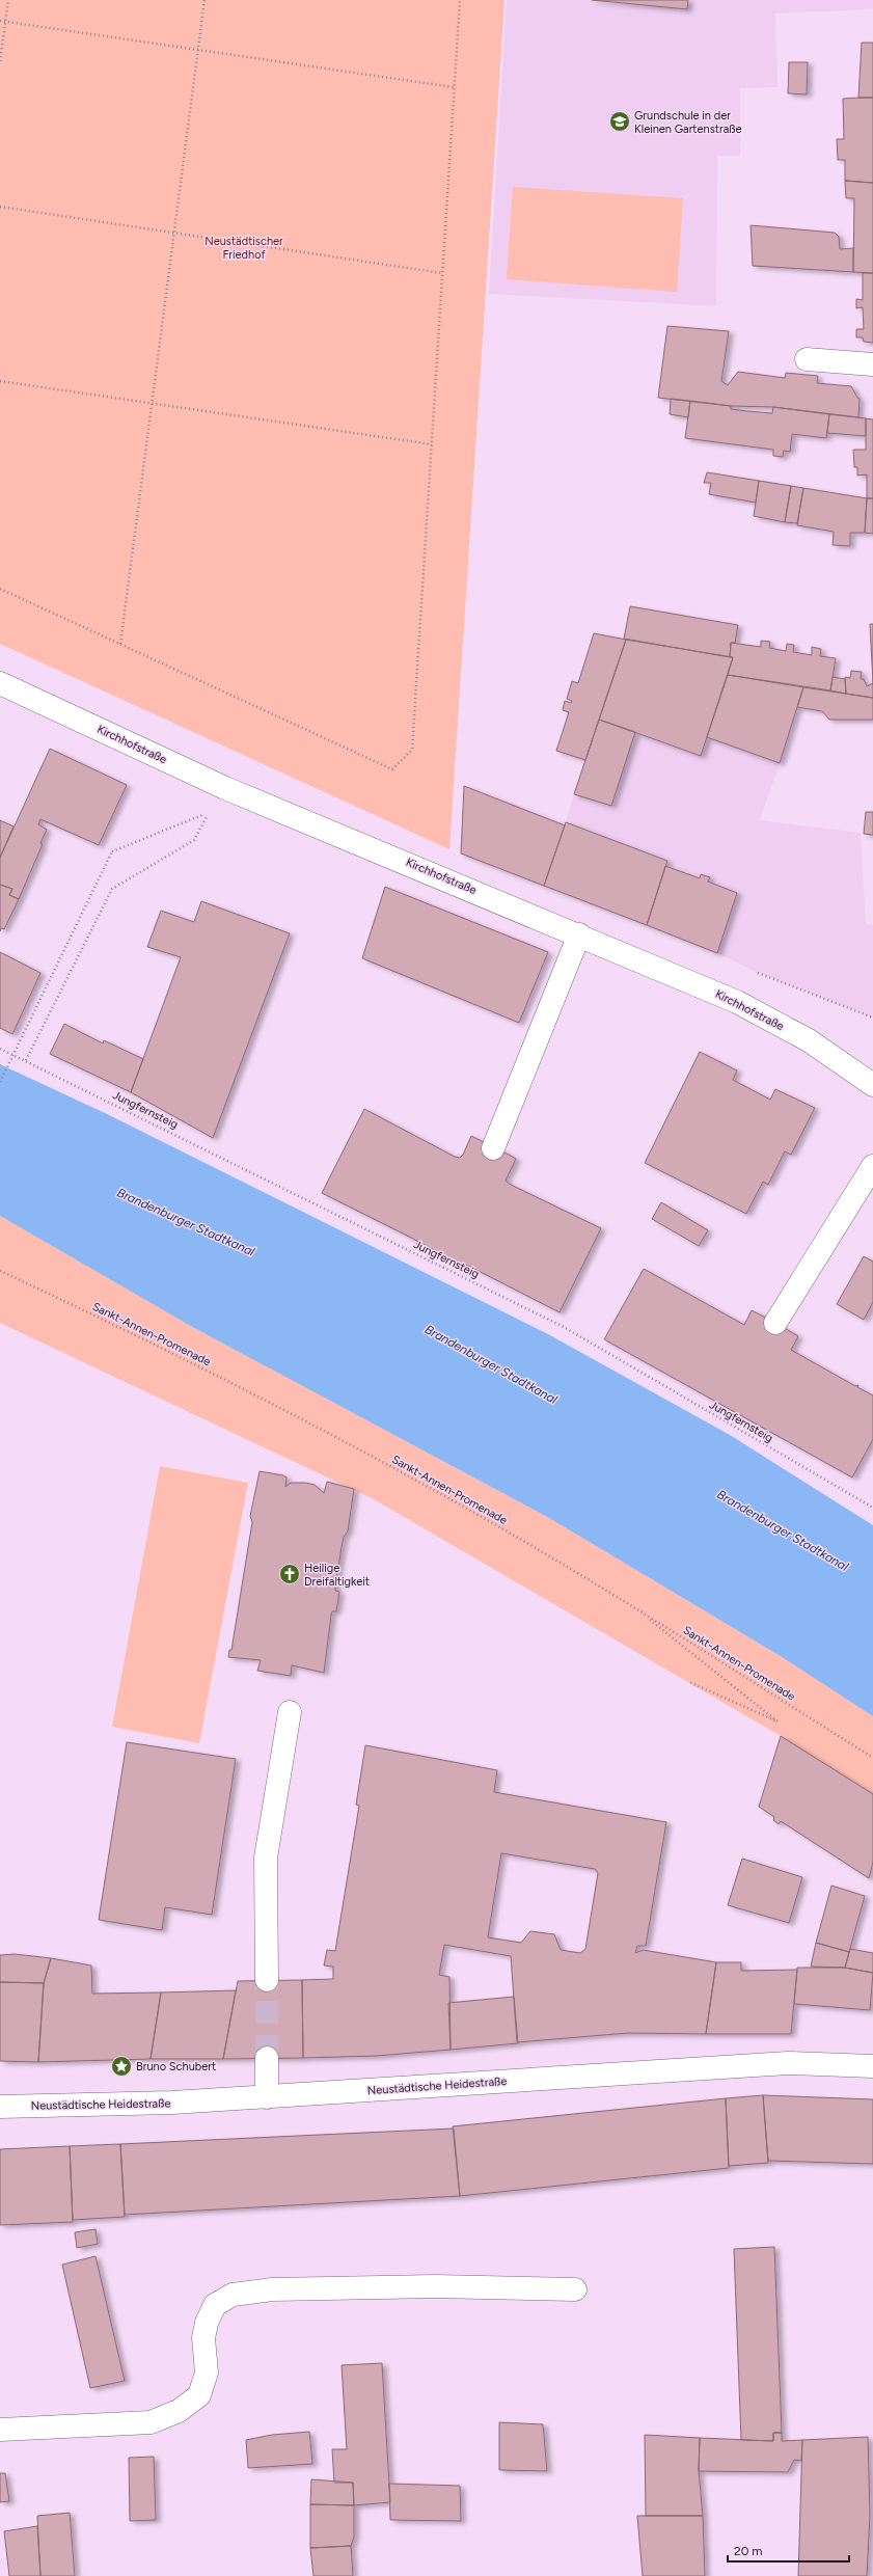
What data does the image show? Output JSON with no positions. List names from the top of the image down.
{
  "streets": {
    "street": ["Kirchhofstraße", "Neustädtische Heidestraße"],
    "path": ["Jungfernsteig", "Sankt-Annen-Promenade"]
  },
  "water": ["Brandenburger Stadtkanal"],
  "parks": ["Neustädtischer Friedhof"],
  "places": {
    "school or university": ["Grundschule in der Kleinen Gartenstraße"],
    "church": ["Heilige Dreifaltigkeit"],
    "place": ["Bruno Schubert"]
  },
  "scale_bar": "20 m"
}
